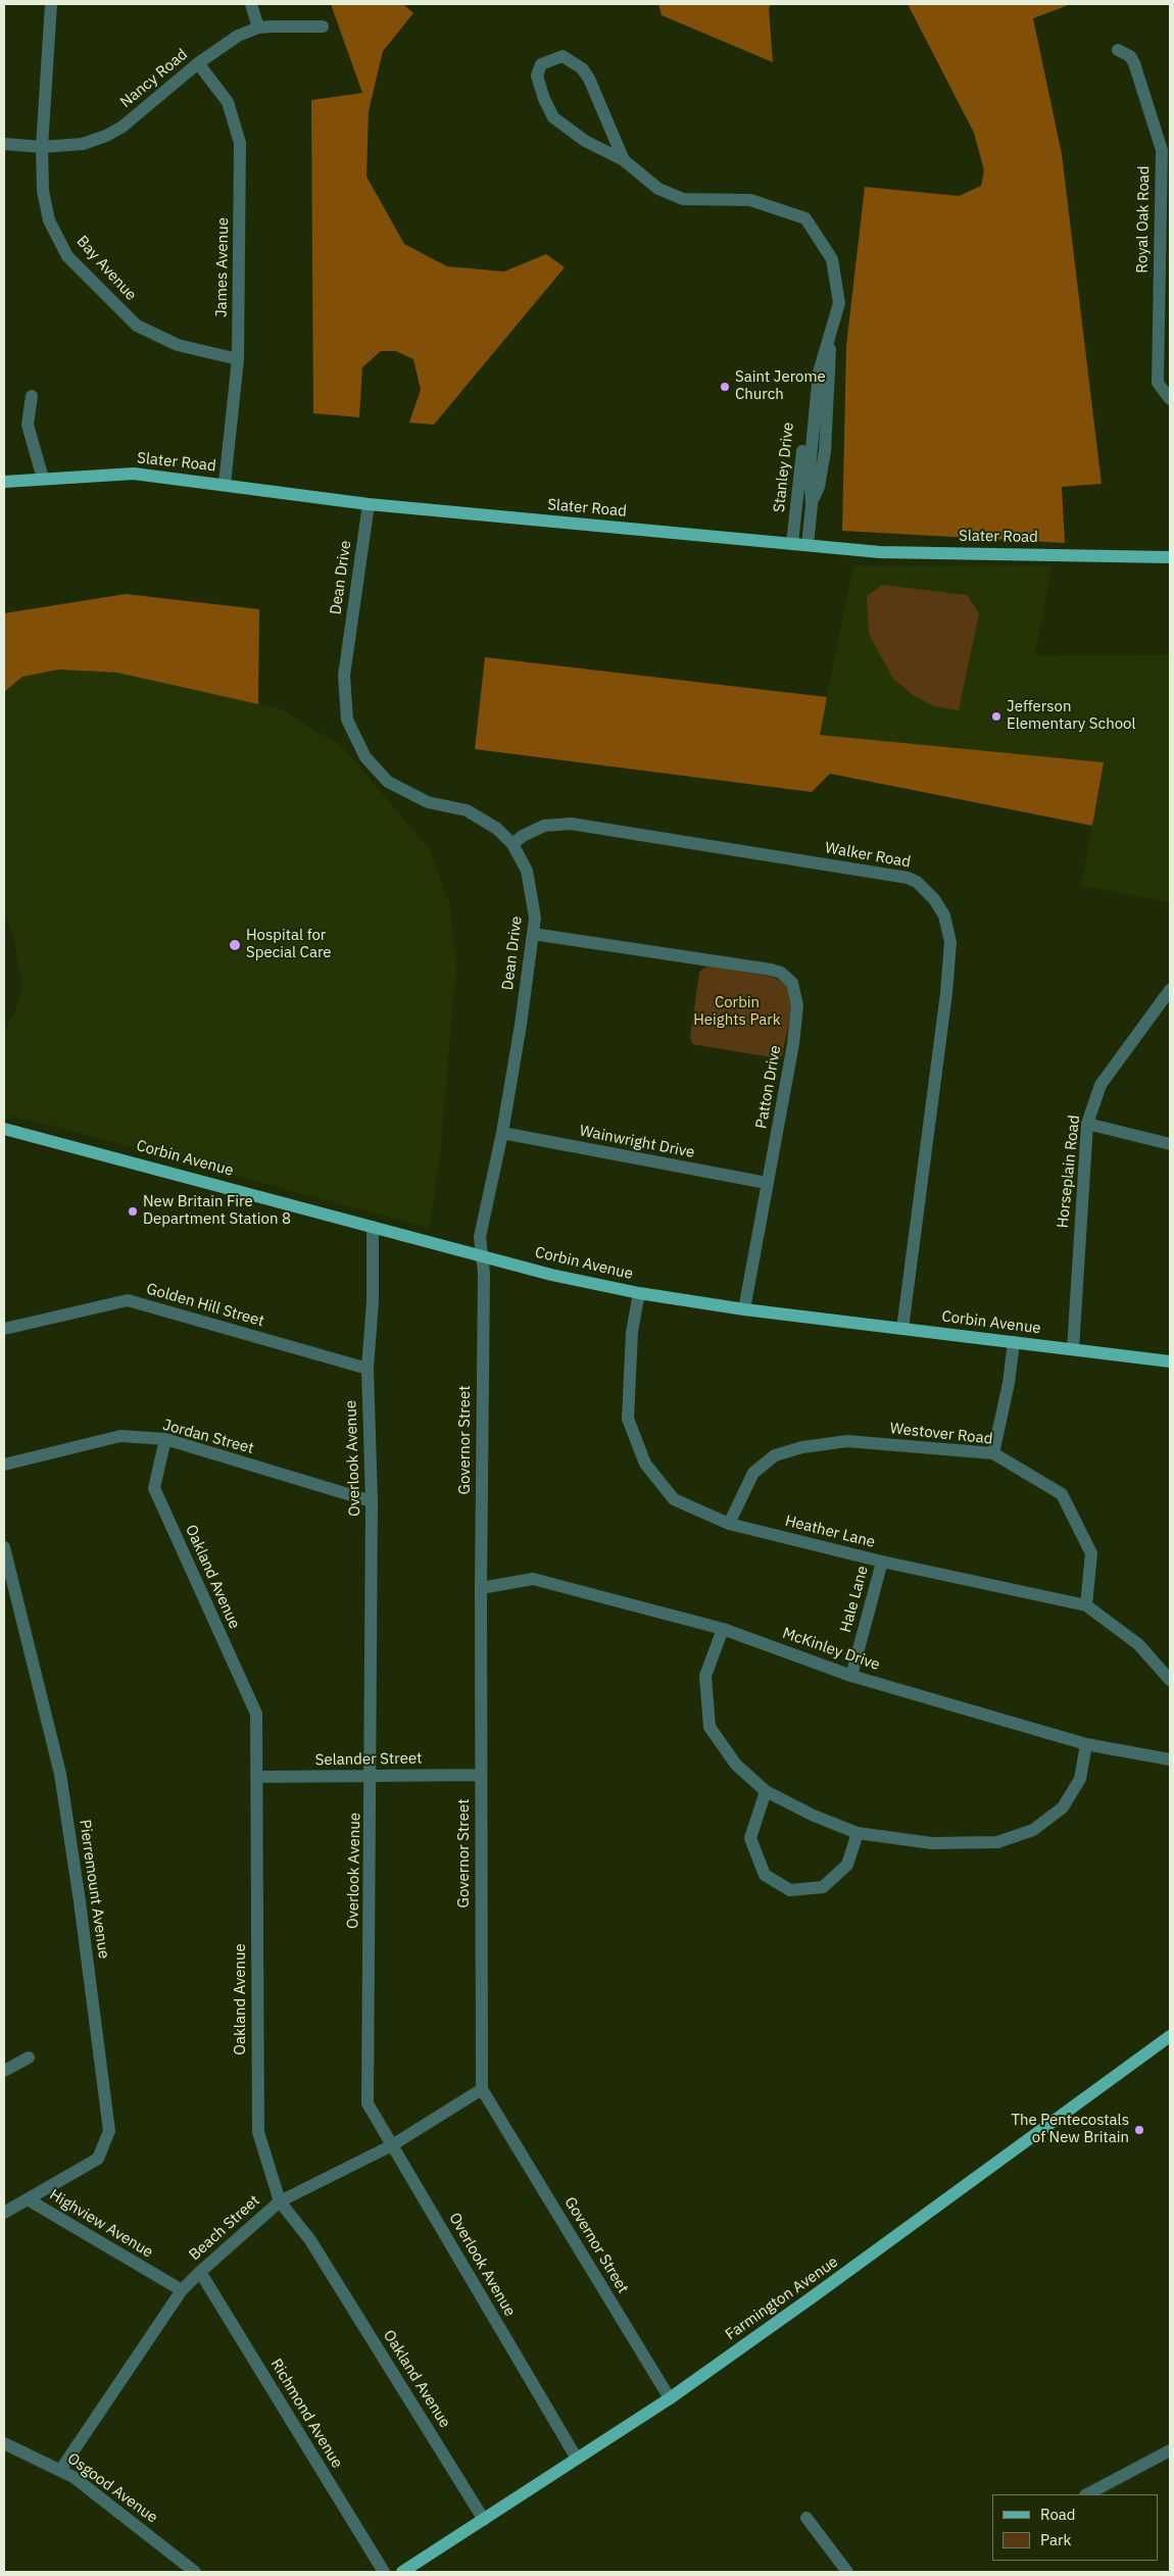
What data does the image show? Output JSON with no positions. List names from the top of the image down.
{
  "streets": {
    "main road": ["Slater Road", "Corbin Avenue", "Farmington Avenue"],
    "street": [
      "Nancy Road",
      "Royal Oak Road",
      "James Avenue",
      "Bay Avenue",
      "Stanley Drive",
      "Dean Drive",
      "Walker Road",
      "Patton Drive",
      "Wainwright Drive",
      "Horseplain Road",
      "Golden Hill Street",
      "Westover Road",
      "Jordan Street",
      "Governor Street",
      "Overlook Avenue",
      "Heather Lane",
      "Oakland Avenue",
      "Hale Lane",
      "McKinley Drive",
      "Selander Street",
      "Pierremount Avenue",
      "Highview Avenue",
      "Beach Street",
      "Richmond Avenue",
      "Osgood Avenue"
    ]
  },
  "crossings": [
    ["Nancy Road", "James Avenue"],
    ["Nancy Road", "Bay Avenue"],
    ["James Avenue", "Bay Avenue"],
    ["James Avenue", "Slater Road"],
    ["Slater Road", "Stanley Drive"],
    ["Slater Road", "Dean Drive"],
    ["Dean Drive", "Walker Road"],
    ["Dean Drive", "Patton Drive"],
    ["Dean Drive", "Wainwright Drive"],
    ["Dean Drive", "Corbin Avenue"],
    ["Dean Drive", "Governor Street"],
    ["Walker Road", "Corbin Avenue"],
    ["Patton Drive", "Wainwright Drive"],
    ["Patton Drive", "Corbin Avenue"],
    ["Corbin Avenue", "Horseplain Road"],
    ["Corbin Avenue", "Governor Street"],
    ["Corbin Avenue", "Overlook Avenue"],
    ["Corbin Avenue", "Heather Lane"],
    ["Golden Hill Street", "Overlook Avenue"],
    ["Westover Road", "Heather Lane"],
    ["Jordan Street", "Overlook Avenue"],
    ["Jordan Street", "Oakland Avenue"],
    ["Governor Street", "McKinley Drive"],
    ["Governor Street", "Selander Street"],
    ["Governor Street", "Beach Street"],
    ["Governor Street", "Farmington Avenue"],
    ["Overlook Avenue", "Selander Street"],
    ["Overlook Avenue", "Beach Street"],
    ["Overlook Avenue", "Farmington Avenue"],
    ["Heather Lane", "Hale Lane"],
    ["Oakland Avenue", "Selander Street"],
    ["Oakland Avenue", "Beach Street"],
    ["Oakland Avenue", "Farmington Avenue"],
    ["Hale Lane", "McKinley Drive"],
    ["Pierremount Avenue", "Highview Avenue"],
    ["Highview Avenue", "Beach Street"],
    ["Beach Street", "Richmond Avenue"],
    ["Beach Street", "Osgood Avenue"]
  ],
  "parks": ["Corbin Heights Park"],
  "places": [
    "Saint Jerome Church",
    "Jefferson Elementary School",
    "Hospital for Special Care",
    "New Britain Fire Department Station 8",
    "The Pentecostals of New Britain"
  ],
  "legend": ["Road", "Park"]
}
